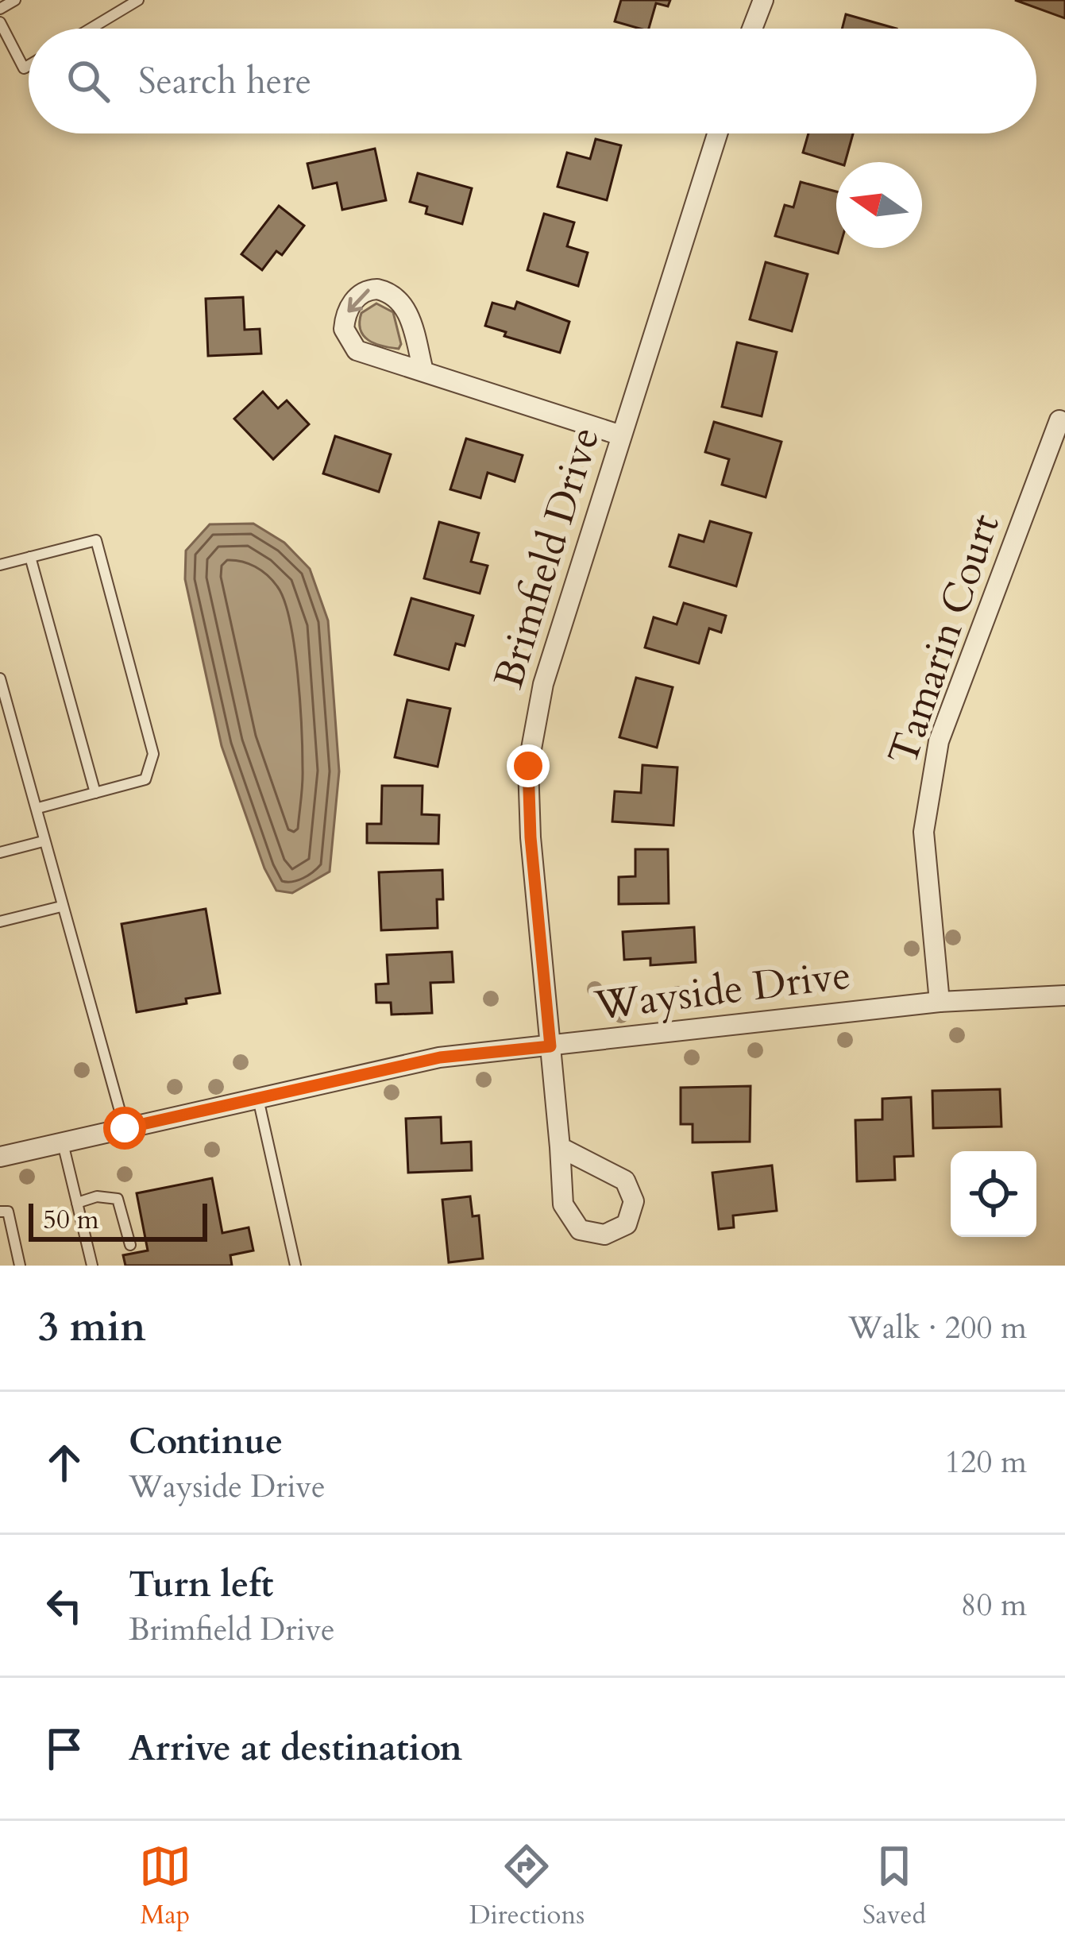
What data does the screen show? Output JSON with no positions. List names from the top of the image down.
{
  "streets": {
    "street": ["Brimfield Drive", "Tamarin Court", "Wayside Drive"]
  },
  "crossings": [
    ["Brimfield Drive", "Wayside Drive"],
    ["Tamarin Court", "Wayside Drive"]
  ],
  "scale_bar": "50 m",
  "north": "left",
  "page": {
    "search": "Search here",
    "scale": "50 m",
    "heading": ["3 min", "Walk · 200 m"],
    "list": [
      ["Continue", "Wayside Drive", "120 m"],
      ["Turn left", "Brimfield Drive", "80 m"],
      "Arrive at destination"
    ],
    "nav": ["Map", "Directions", "Saved"]
  }
}
